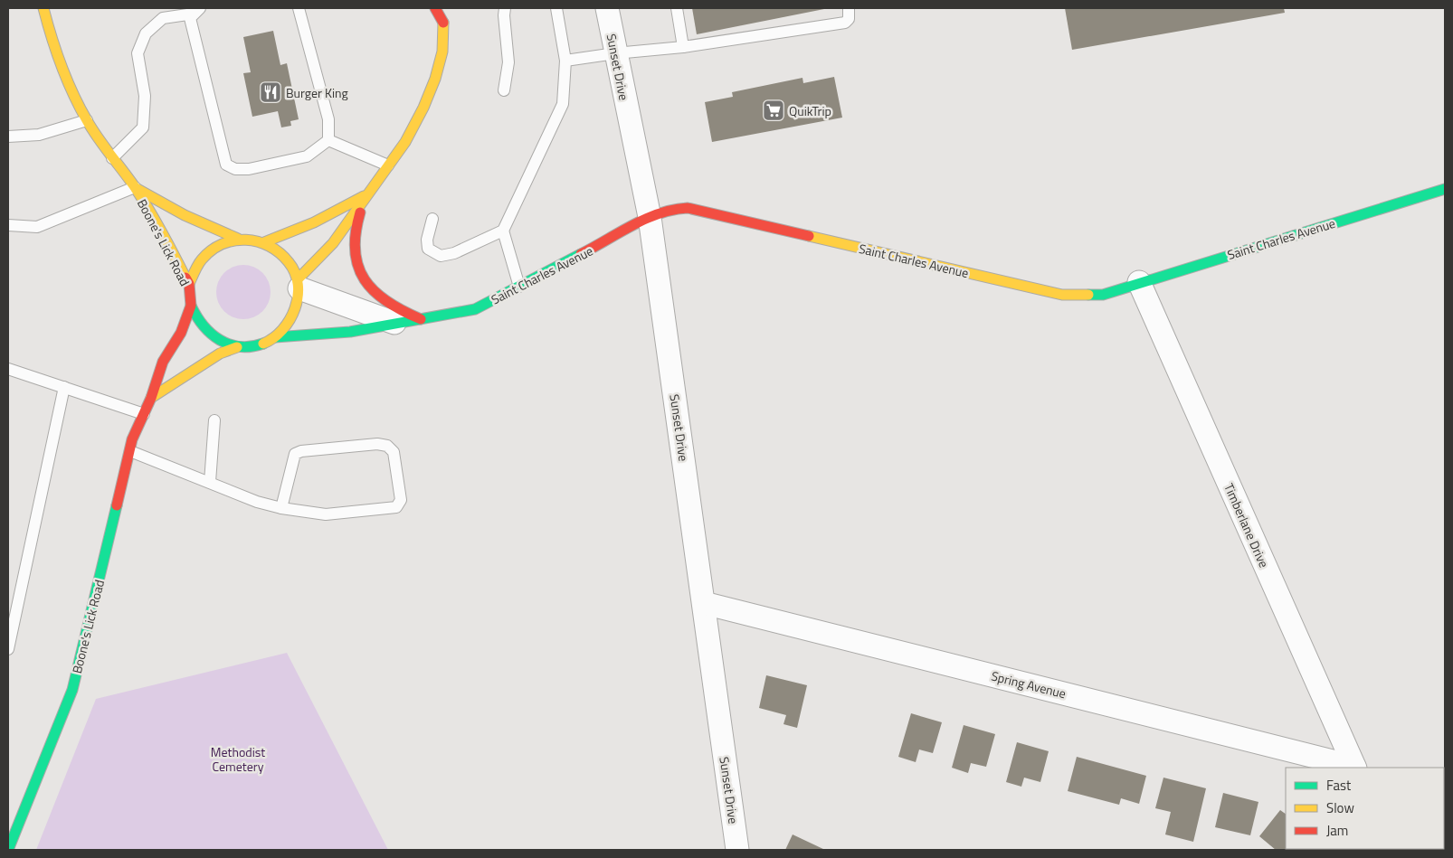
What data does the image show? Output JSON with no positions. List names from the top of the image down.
{
  "streets": {
    "street": [
      "Sunset Drive",
      "Saint Charles Avenue",
      "Boone's Lick Road",
      "Timberlane Drive",
      "Spring Avenue"
    ]
  },
  "crossings": [
    ["Sunset Drive", "Saint Charles Avenue"],
    ["Sunset Drive", "Spring Avenue"],
    ["Saint Charles Avenue", "Boone's Lick Road"],
    ["Saint Charles Avenue", "Timberlane Drive"],
    ["Timberlane Drive", "Spring Avenue"]
  ],
  "parks": ["Methodist Cemetery"],
  "places": {
    "restaurant": ["Burger King"],
    "supermarket": ["QuikTrip"]
  },
  "legend": ["Fast", "Slow", "Jam"]
}
